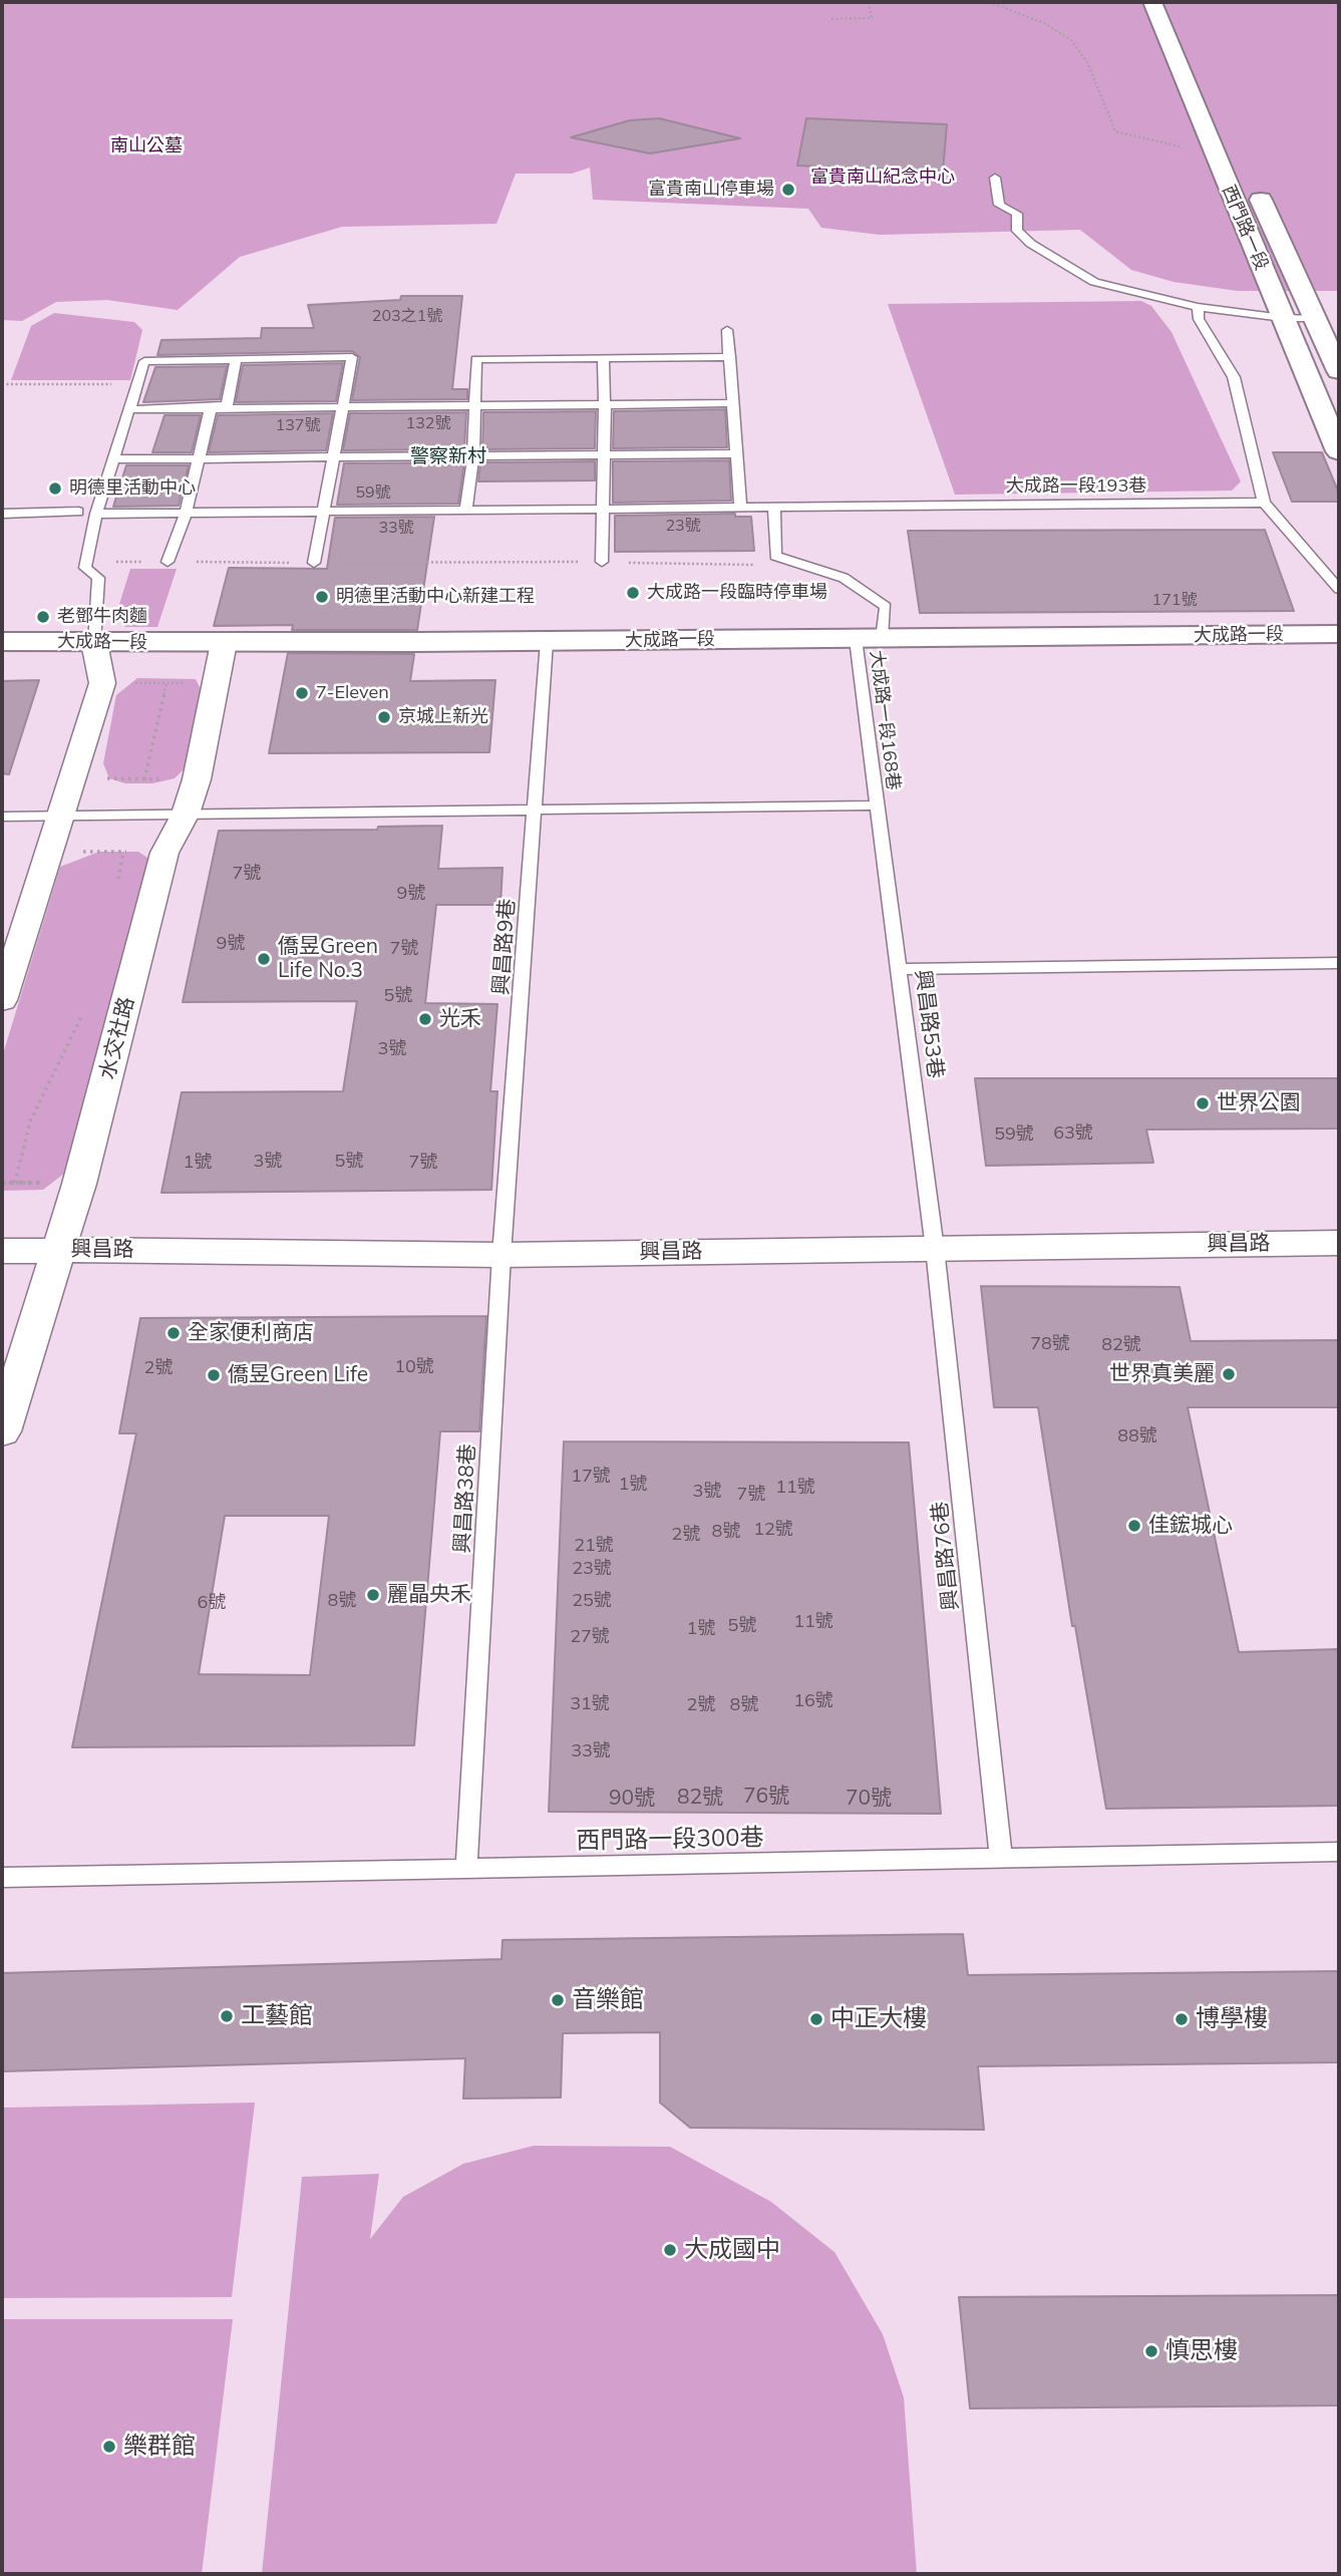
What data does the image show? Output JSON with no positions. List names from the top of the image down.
{
  "streets": {
    "street": [
      "西門路一段",
      "大成路一段",
      "水交社路",
      "興昌路"
    ],
    "lane": [
      "大成路一段193巷",
      "大成路一段168巷",
      "興昌路9巷",
      "興昌路53巷",
      "興昌路38巷",
      "興昌路76巷",
      "西門路一段300巷"
    ]
  },
  "crossings": [
    ["大成路一段", "大成路一段168巷"],
    ["大成路一段", "興昌路9巷"],
    ["大成路一段", "水交社路"],
    ["大成路一段168巷", "興昌路53巷"],
    ["興昌路9巷", "興昌路"],
    ["興昌路9巷", "興昌路38巷"],
    ["興昌路53巷", "興昌路"],
    ["興昌路53巷", "興昌路76巷"],
    ["水交社路", "興昌路"],
    ["興昌路", "興昌路38巷"],
    ["興昌路", "興昌路76巷"],
    ["興昌路38巷", "西門路一段300巷"],
    ["興昌路76巷", "西門路一段300巷"]
  ],
  "districts": ["警察新村"],
  "parks": ["南山公墓", "富貴南山紀念中心"],
  "places": [
    "富貴南山停車場",
    "明德里活動中心",
    "大成路一段臨時停車場",
    "明德里活動中心新建工程",
    "老鄧牛肉麵",
    "7-Eleven",
    "京城上新光",
    "僑昱Green Life No.3",
    "光禾",
    "世界公園",
    "全家便利商店",
    "世界真美麗",
    "僑昱Green Life",
    "佳鋐城心",
    "麗晶央禾",
    "音樂館",
    "工藝館",
    "中正大樓",
    "博學樓",
    "大成國中",
    "慎思樓",
    "樂群館"
  ],
  "house_numbers": [
    "203之1號",
    "132號",
    "137號",
    "59號",
    "23號",
    "33號",
    "171號",
    "7號",
    "9號",
    "9號",
    "7號",
    "5號",
    "3號",
    "63號",
    "59號",
    "3號",
    "5號",
    "1號",
    "7號",
    "78號",
    "82號",
    "10號",
    "2號",
    "88號",
    "17號",
    "1號",
    "11號",
    "3號",
    "7號",
    "12號",
    "8號",
    "2號",
    "21號",
    "23號",
    "8號",
    "25號",
    "6號",
    "11號",
    "5號",
    "1號",
    "27號",
    "16號",
    "31號",
    "2號",
    "8號",
    "33號",
    "76號",
    "82號",
    "90號",
    "70號"
  ]
}
